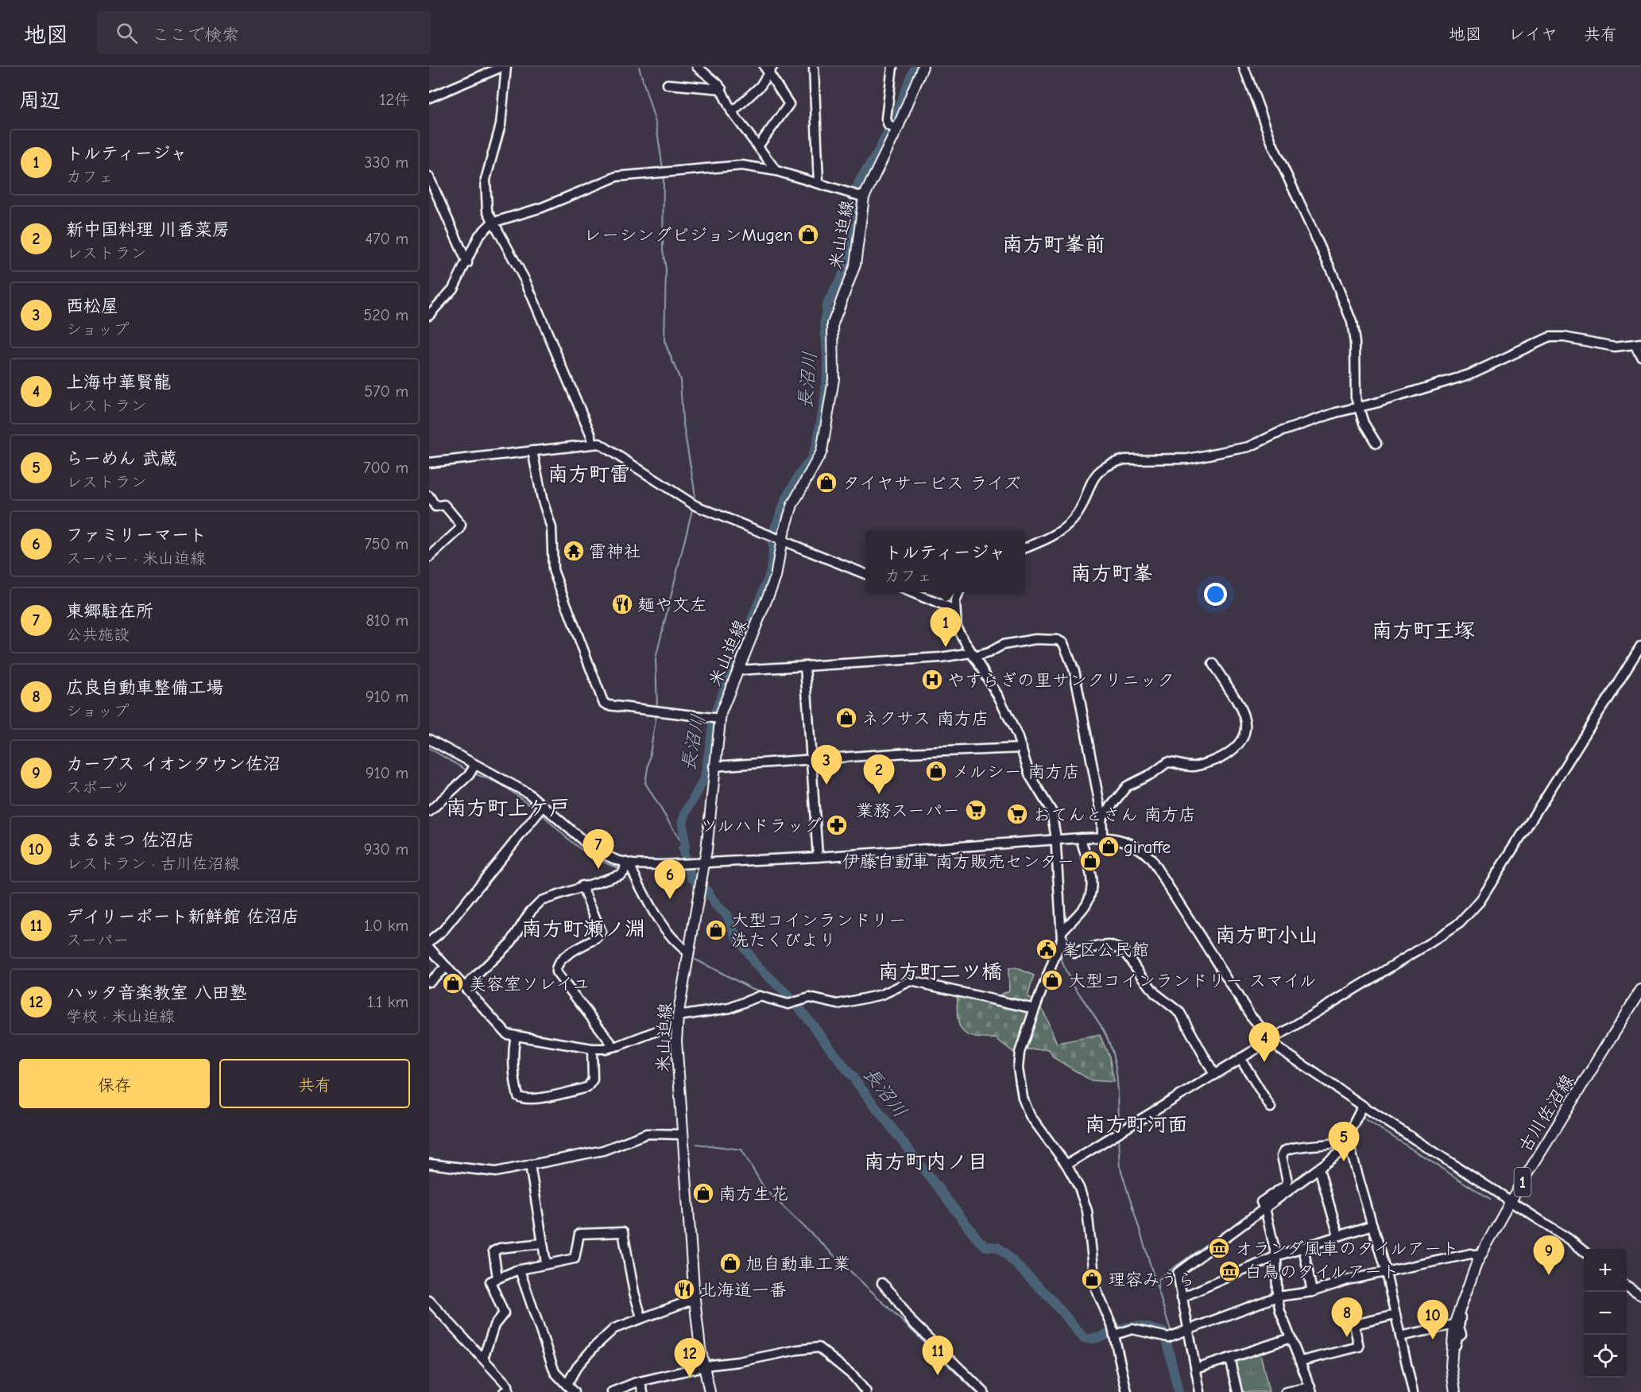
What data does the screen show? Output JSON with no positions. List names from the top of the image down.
{
  "streets": {
    "main road": ["米山迫線", "古川佐沼線", "1"]
  },
  "districts": [
    "南方町峯前",
    "南方町雷",
    "南方町峯",
    "南方町王塚",
    "南方町上ケ戸",
    "南方町瀬ノ淵",
    "南方町小山",
    "南方町二ツ橋",
    "南方町河面",
    "南方町内ノ目"
  ],
  "water": ["長沼川"],
  "places": {
    "shop": [
      "レーシングピジョンMugen",
      "タイヤサービス ライズ",
      "ネクサス 南方店",
      "メルシー 南方店",
      "giraffe",
      "伊藤自動車 南方販売センター",
      "大型コインランドリー 洗たくびより",
      "大型コインランドリー スマイル",
      "美容室ソレイユ",
      "南方生花",
      "旭自動車工業",
      "理容みうら"
    ],
    "temple": ["雷神社"],
    "restaurant": ["麺や文左", "北海道一番"],
    "hospital": ["やすらぎの里サンクリニック"],
    "supermarket": ["業務スーパー", "おてんとさん 南方店"],
    "pharmacy": ["ツルハドラッグ"],
    "public building": ["峯区公民館"],
    "museum": ["オランダ風車のタイルアート", "白鳥のタイルアート"]
  },
  "page": {
    "header": "地図",
    "search": "ここで検索",
    "nav": ["地図", "レイヤ", "共有"],
    "heading": ["周辺", "12件"],
    "list": [
      {
        "mark": "1",
        "name": "トルティージャ",
        "note": "カフェ",
        "value": "330 m"
      },
      {
        "mark": "2",
        "name": "新中国料理 川香菜房",
        "note": "レストラン",
        "value": "470 m"
      },
      {
        "mark": "3",
        "name": "西松屋",
        "note": "ショップ",
        "value": "520 m"
      },
      {
        "mark": "4",
        "name": "上海中華賢龍",
        "note": "レストラン",
        "value": "570 m"
      },
      {
        "mark": "5",
        "name": "らーめん 武蔵",
        "note": "レストラン",
        "value": "700 m"
      },
      {
        "mark": "6",
        "name": "ファミリーマート",
        "note": "スーパー · 米山迫線",
        "value": "750 m"
      },
      {
        "mark": "7",
        "name": "東郷駐在所",
        "note": "公共施設",
        "value": "810 m"
      },
      {
        "mark": "8",
        "name": "広良自動車整備工場",
        "note": "ショップ",
        "value": "910 m"
      },
      {
        "mark": "9",
        "name": "カーブス イオンタウン佐沼",
        "note": "スポーツ",
        "value": "910 m"
      },
      {
        "mark": "10",
        "name": "まるまつ 佐沼店",
        "note": "レストラン · 古川佐沼線",
        "value": "930 m"
      },
      {
        "mark": "11",
        "name": "デイリーポート新鮮館 佐沼店",
        "note": "スーパー",
        "value": "1.0 km"
      },
      {
        "mark": "12",
        "name": "ハッタ音楽教室 八田塾",
        "note": "学校 · 米山迫線",
        "value": "1.1 km"
      }
    ],
    "popup": ["トルティージャ", "カフェ"],
    "pins": [
      "1",
      "3",
      "2",
      "7",
      "6",
      "4",
      "5",
      "9",
      "8",
      "10",
      "11",
      "12"
    ],
    "buttons": ["保存", "共有"],
    "map_buttons": ["+", "−"]
  }
}
